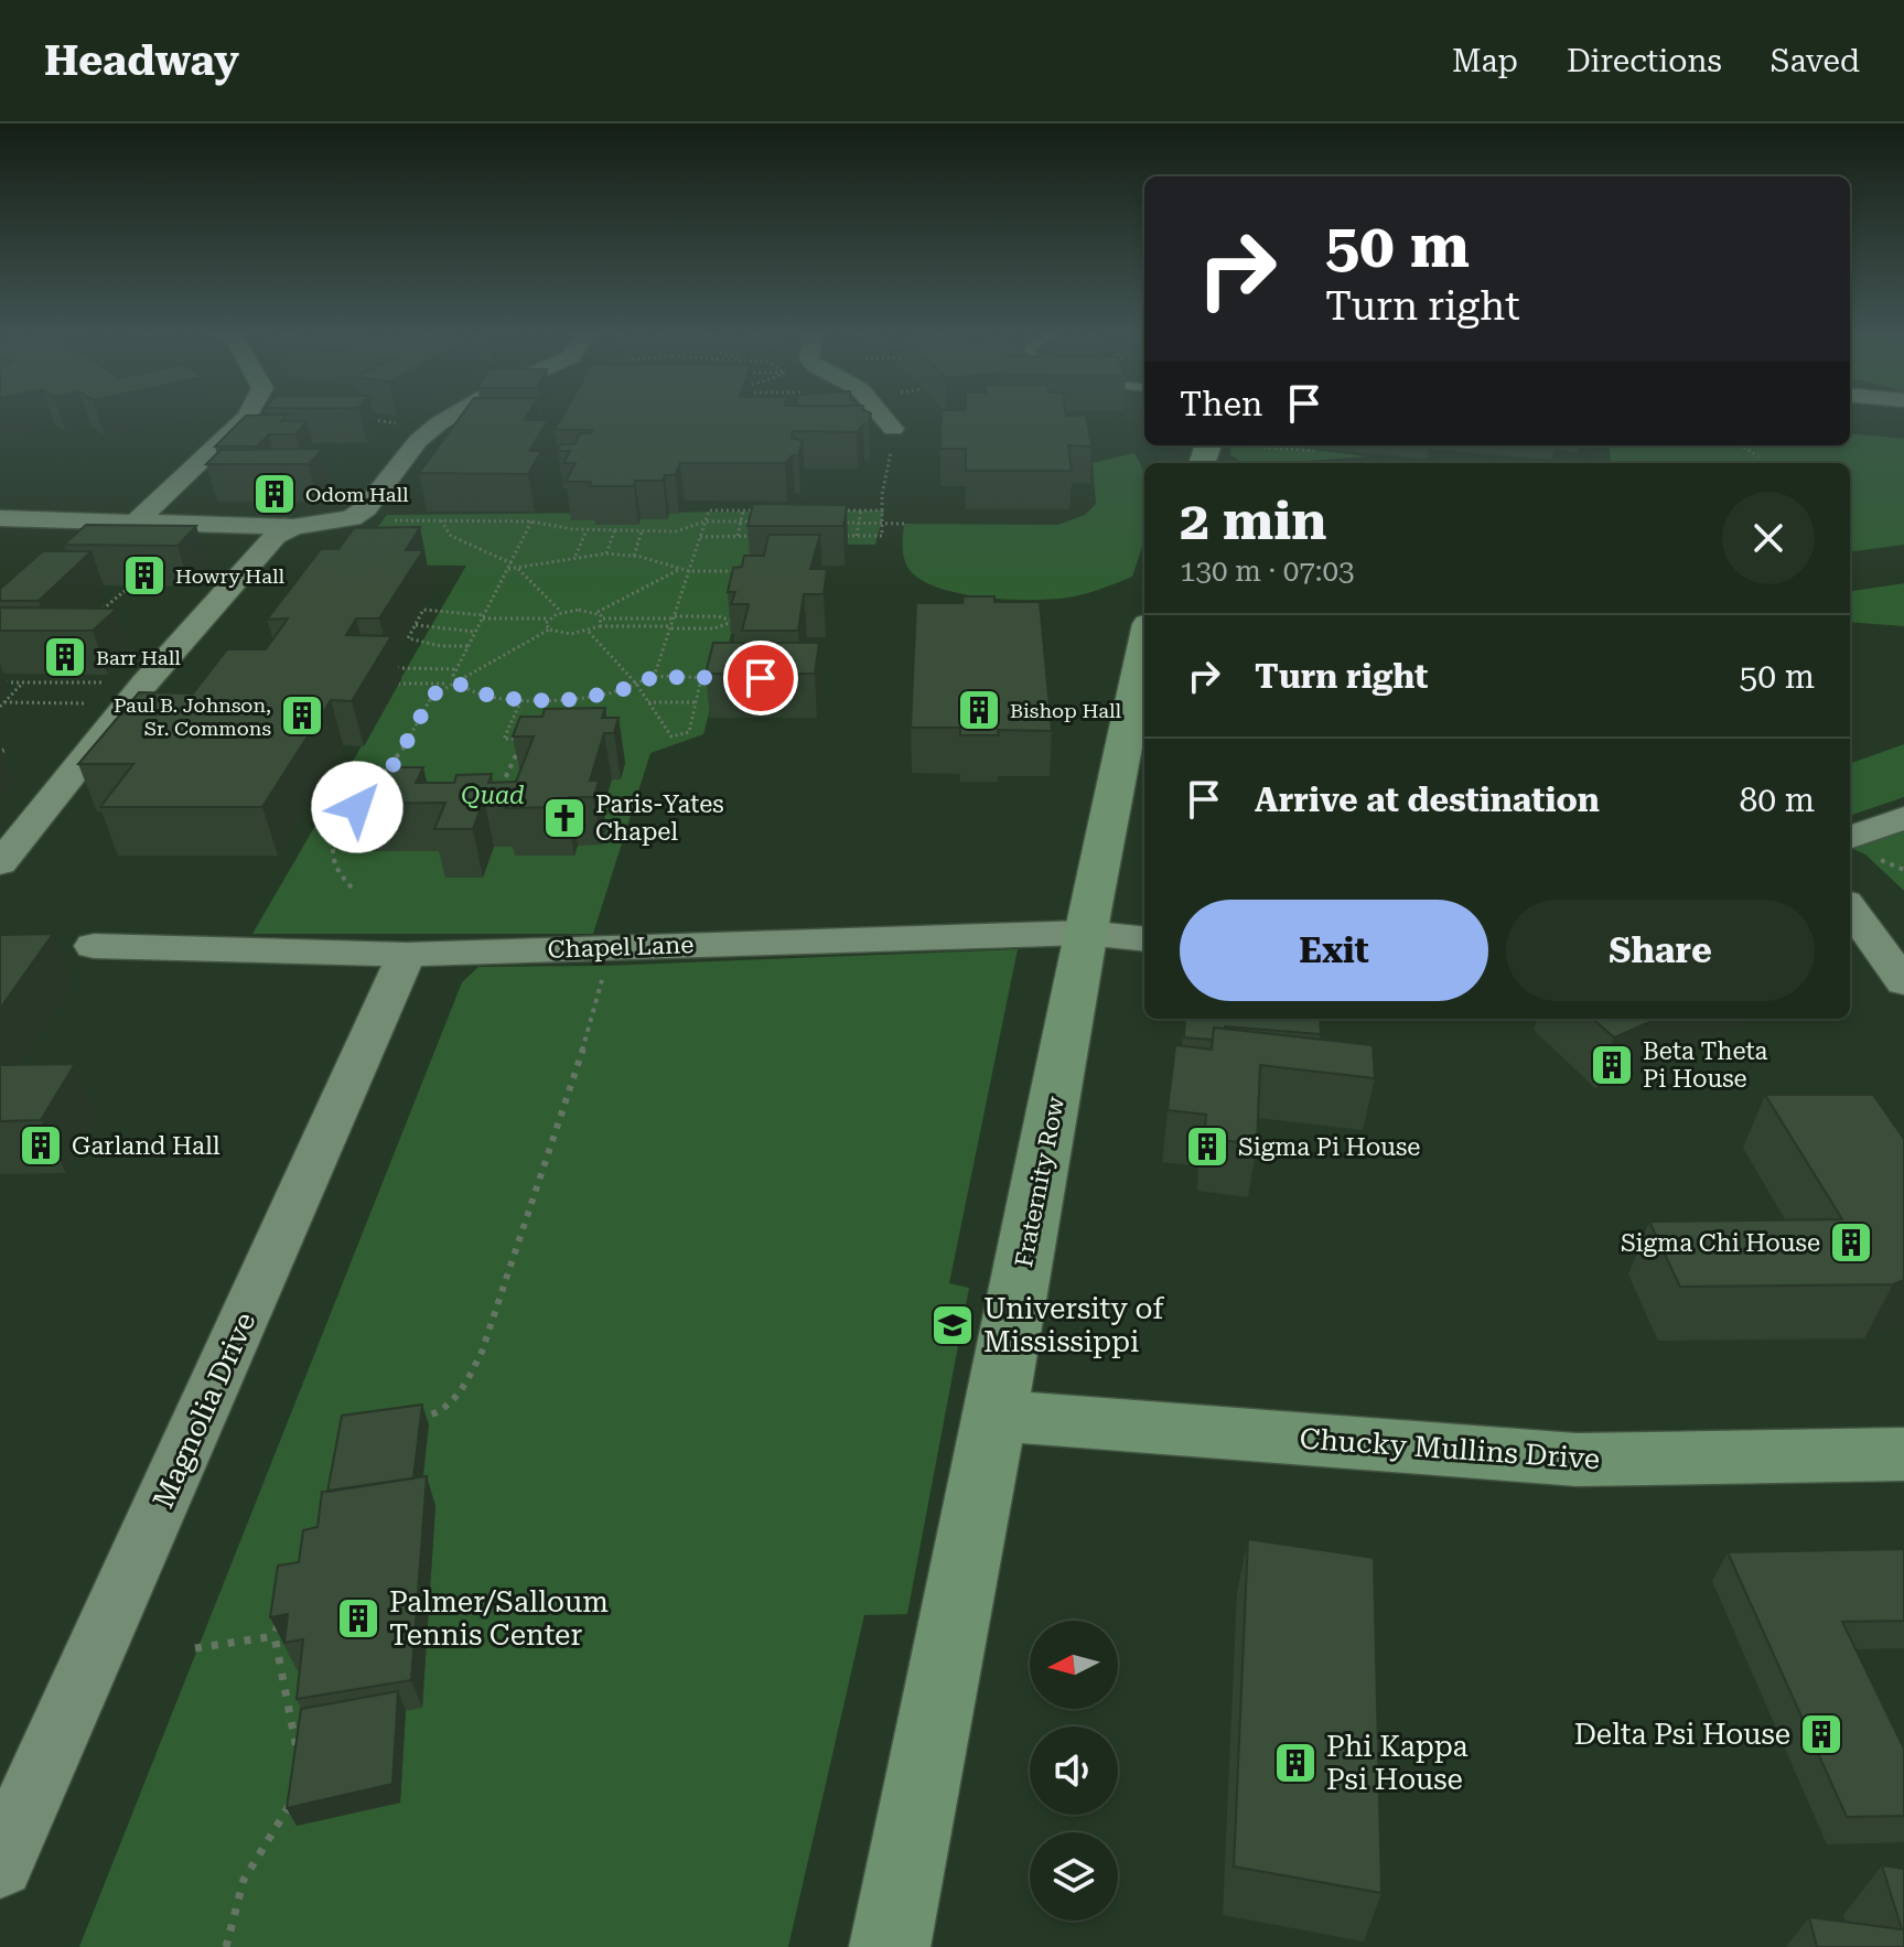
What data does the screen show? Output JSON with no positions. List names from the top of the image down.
{
  "streets": {
    "street": [
      "Chapel Lane",
      "Fraternity Row",
      "Magnolia Drive",
      "Chucky Mullins Drive"
    ]
  },
  "crossings": [
    ["Chapel Lane", "Fraternity Row"],
    ["Chapel Lane", "Magnolia Drive"],
    ["Fraternity Row", "Chucky Mullins Drive"]
  ],
  "parks": ["Quad"],
  "places": {
    "building": [
      "Odom Hall",
      "Howry Hall",
      "Barr Hall",
      "Bishop Hall",
      "Paul B. Johnson, Sr. Commons",
      "Beta Theta Pi House",
      "Garland Hall",
      "Sigma Pi House",
      "Sigma Chi House",
      "Palmer/Salloum Tennis Center",
      "Delta Psi House",
      "Phi Kappa Psi House"
    ],
    "church": ["Paris-Yates Chapel"],
    "school or university": ["University of Mississippi"]
  },
  "north": "left",
  "page": {
    "header": "Headway",
    "nav": ["Map", "Directions", "Saved"],
    "turn": ["50 m", "Turn right"],
    "then": "Then",
    "heading": ["2 min", "130 m · 07:03"],
    "list": [
      {
        "name": "Turn right",
        "value": "50 m"
      },
      {
        "name": "Arrive at destination",
        "value": "80 m"
      }
    ],
    "buttons": ["Exit", "Share"]
  }
}
